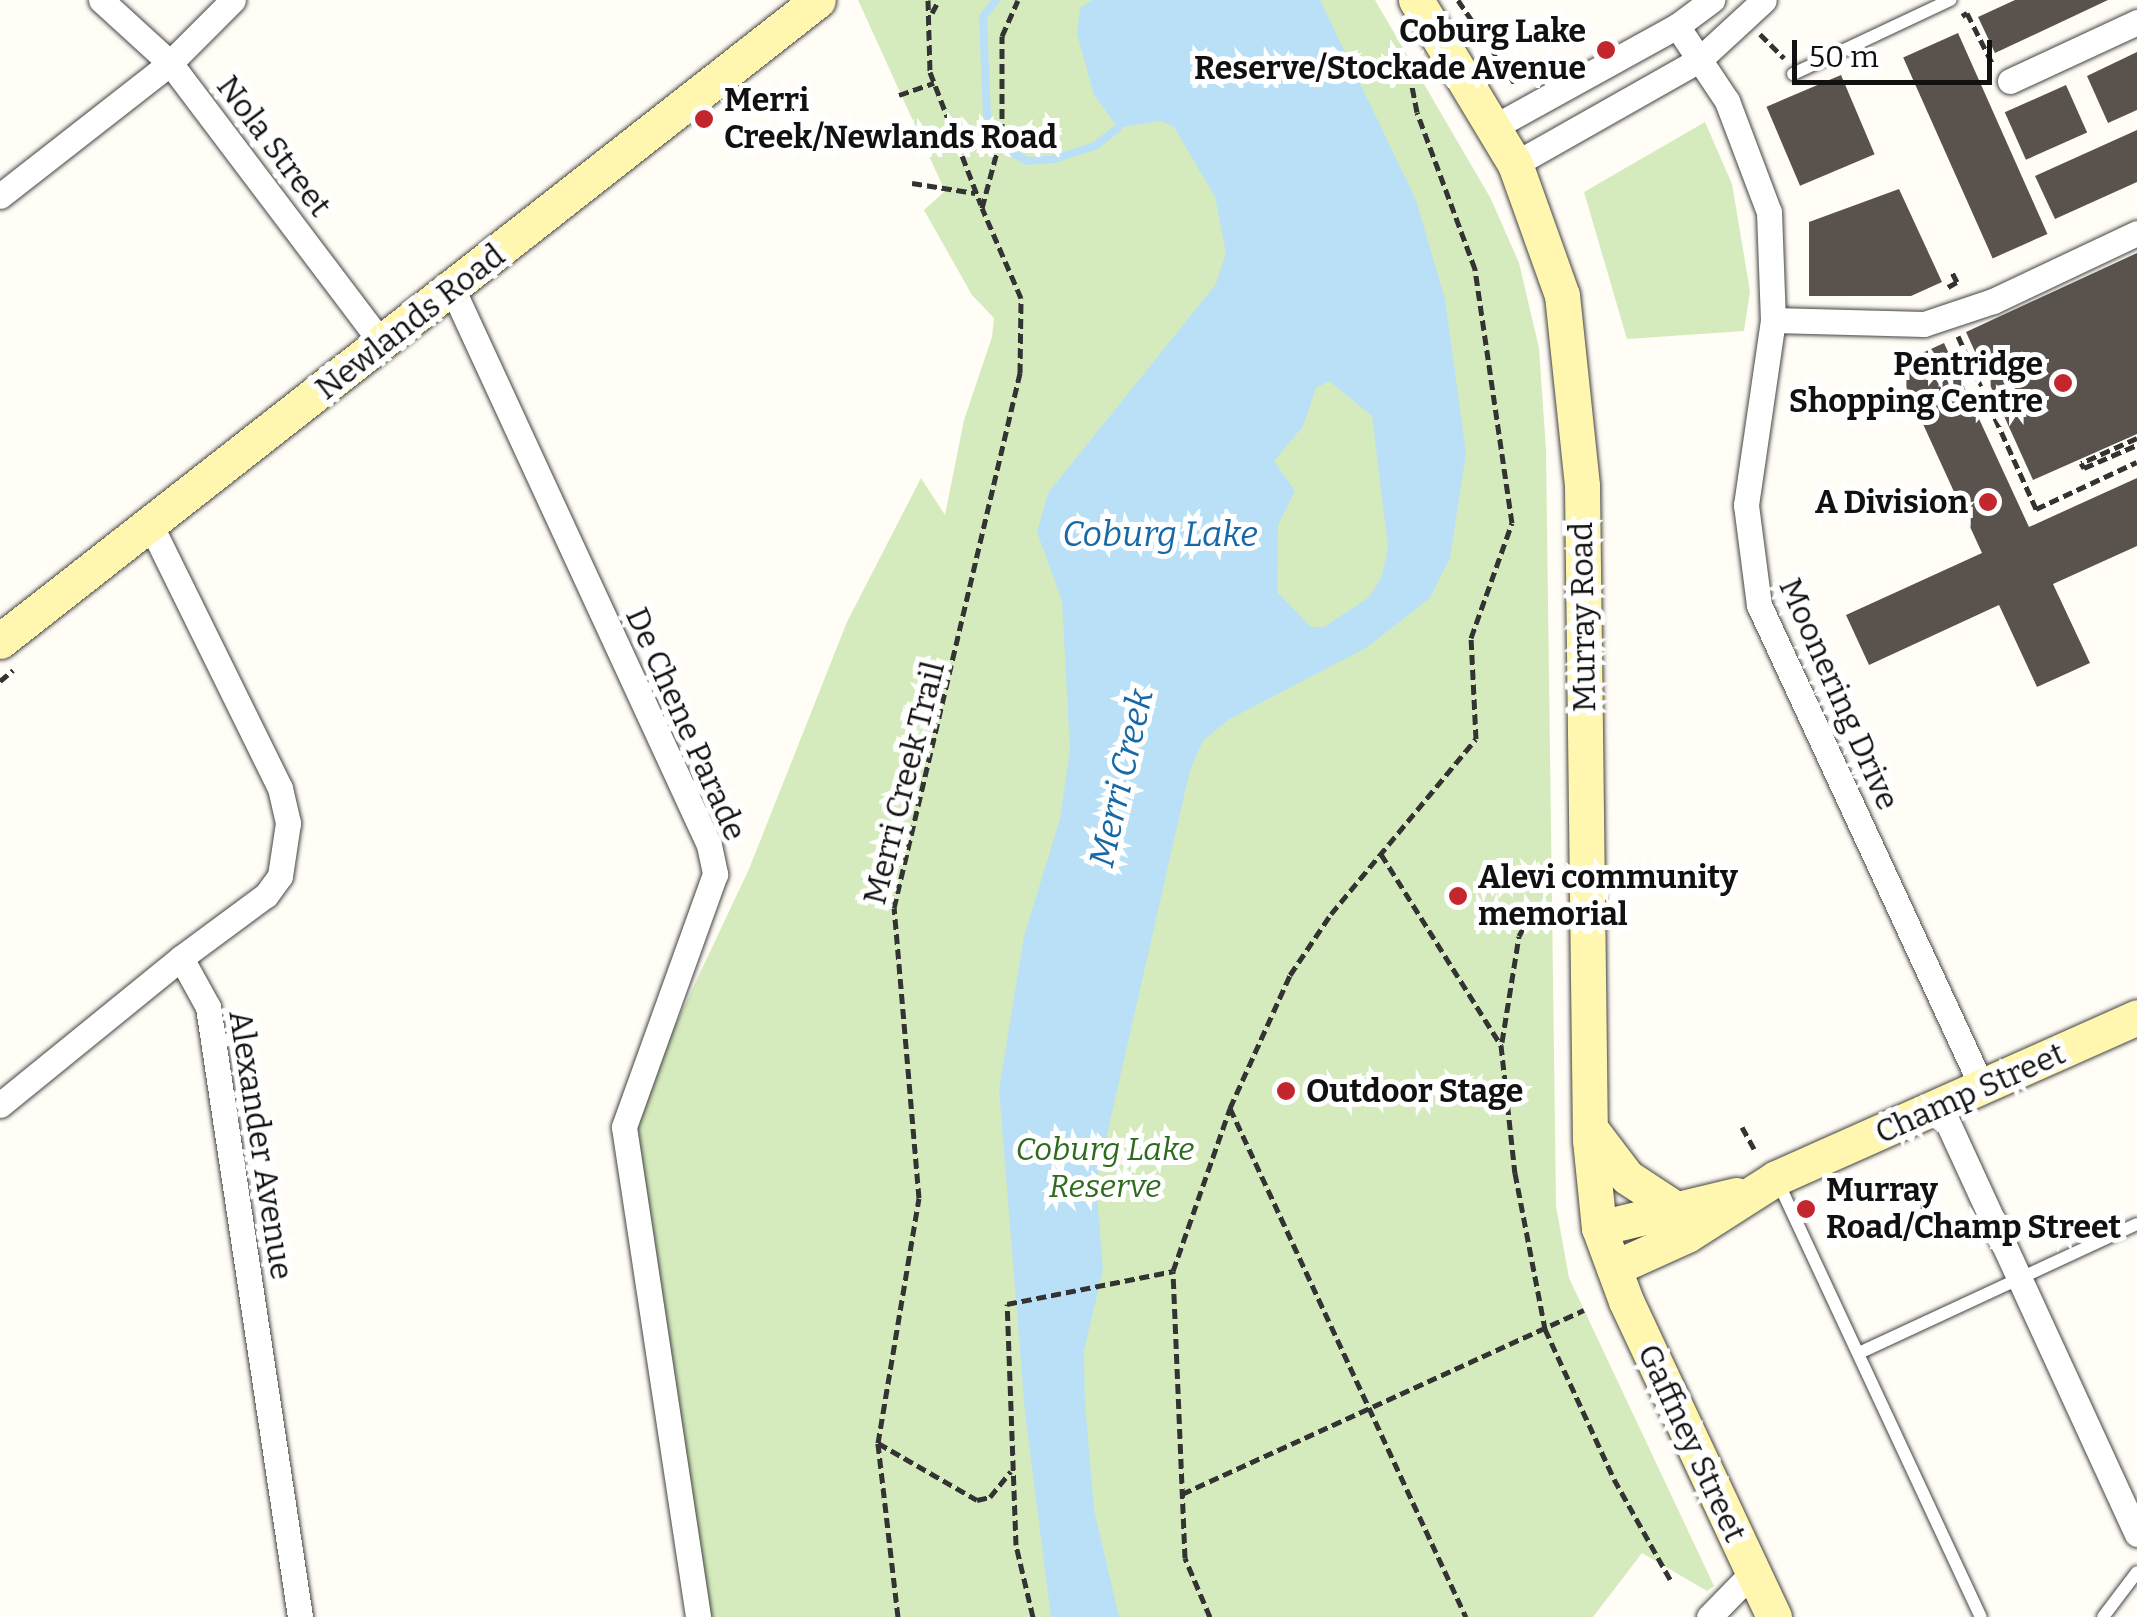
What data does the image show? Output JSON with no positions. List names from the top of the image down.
{
  "streets": {
    "street": [
      "Nola Street",
      "Newlands Road",
      "Murray Road",
      "Moonering Drive",
      "De Chene Parade",
      "Champ Street",
      "Alexander Avenue",
      "Gaffney Street"
    ],
    "path": ["Merri Creek Trail"]
  },
  "crossings": [
    ["Nola Street", "Newlands Road"],
    ["Newlands Road", "De Chene Parade"],
    ["Murray Road", "Champ Street"],
    ["Murray Road", "Gaffney Street"],
    ["Moonering Drive", "Champ Street"],
    ["Champ Street", "Gaffney Street"]
  ],
  "water": ["Coburg Lake", "Merri Creek"],
  "parks": ["Coburg Lake Reserve"],
  "places": [
    "Coburg Lake Reserve/Stockade Avenue",
    "Merri Creek/Newlands Road",
    "Pentridge Shopping Centre",
    "A Division",
    "Alevi community memorial",
    "Outdoor Stage",
    "Murray Road/Champ Street"
  ],
  "scale_bar": "50 m"
}
